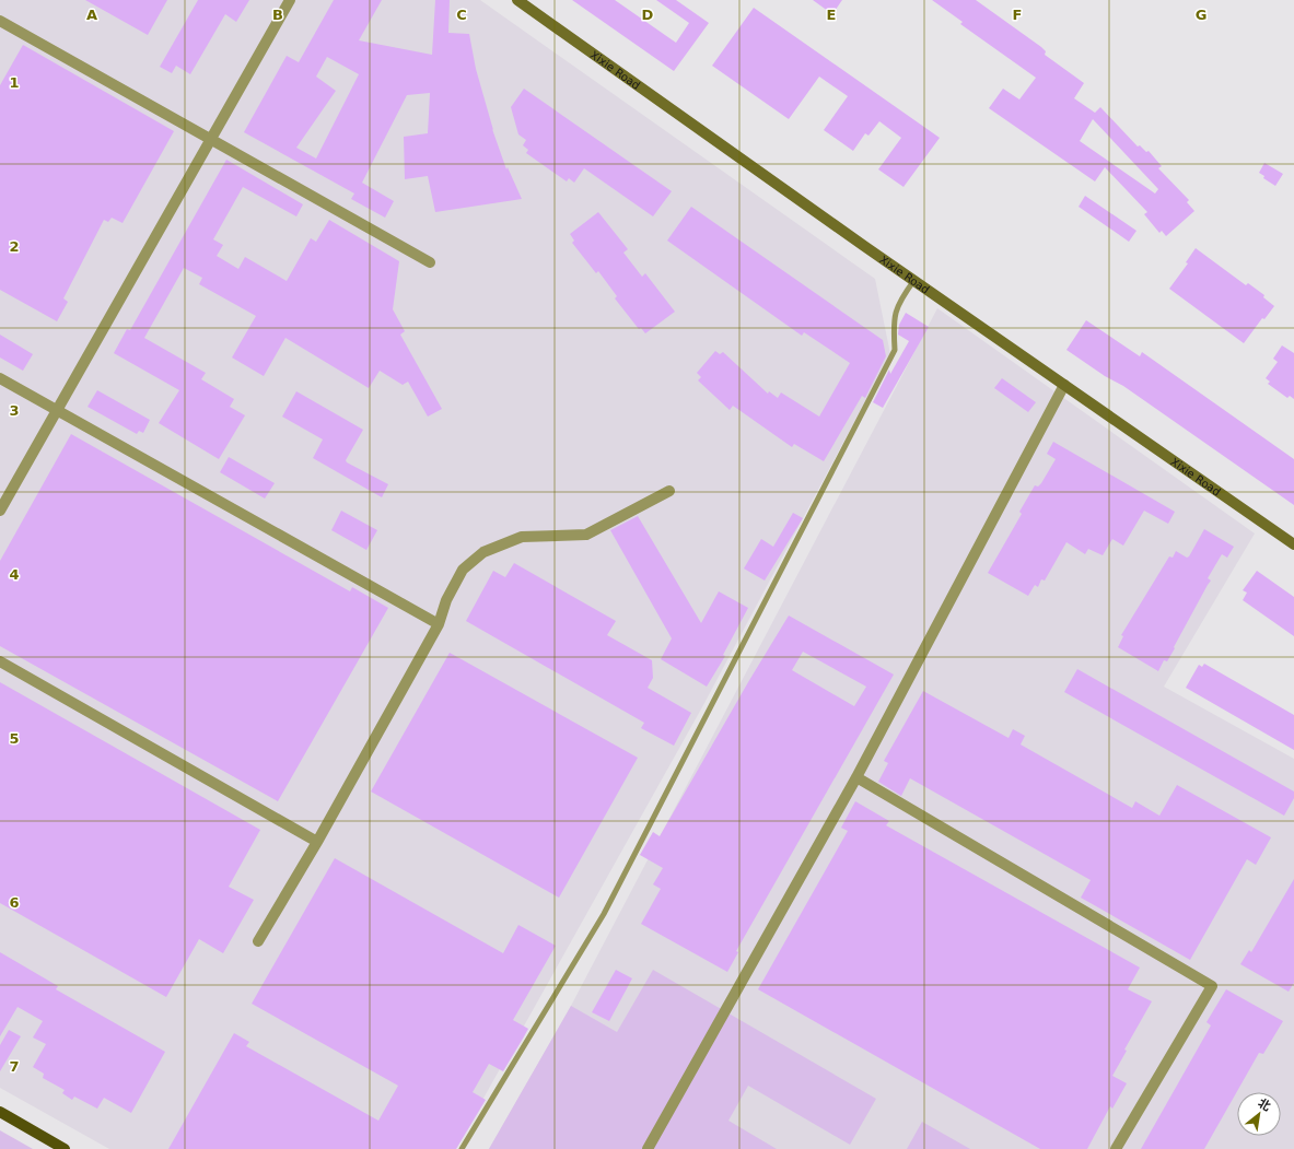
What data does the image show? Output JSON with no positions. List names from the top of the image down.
{
  "streets": {
    "street": ["Xixie Road"]
  },
  "north": "top right",
  "grid": {
    "columns": [
      "A",
      "B",
      "C",
      "D",
      "E",
      "F",
      "G"
    ],
    "rows": [
      "1",
      "2",
      "3",
      "4",
      "5",
      "6",
      "7"
    ]
  }
}
